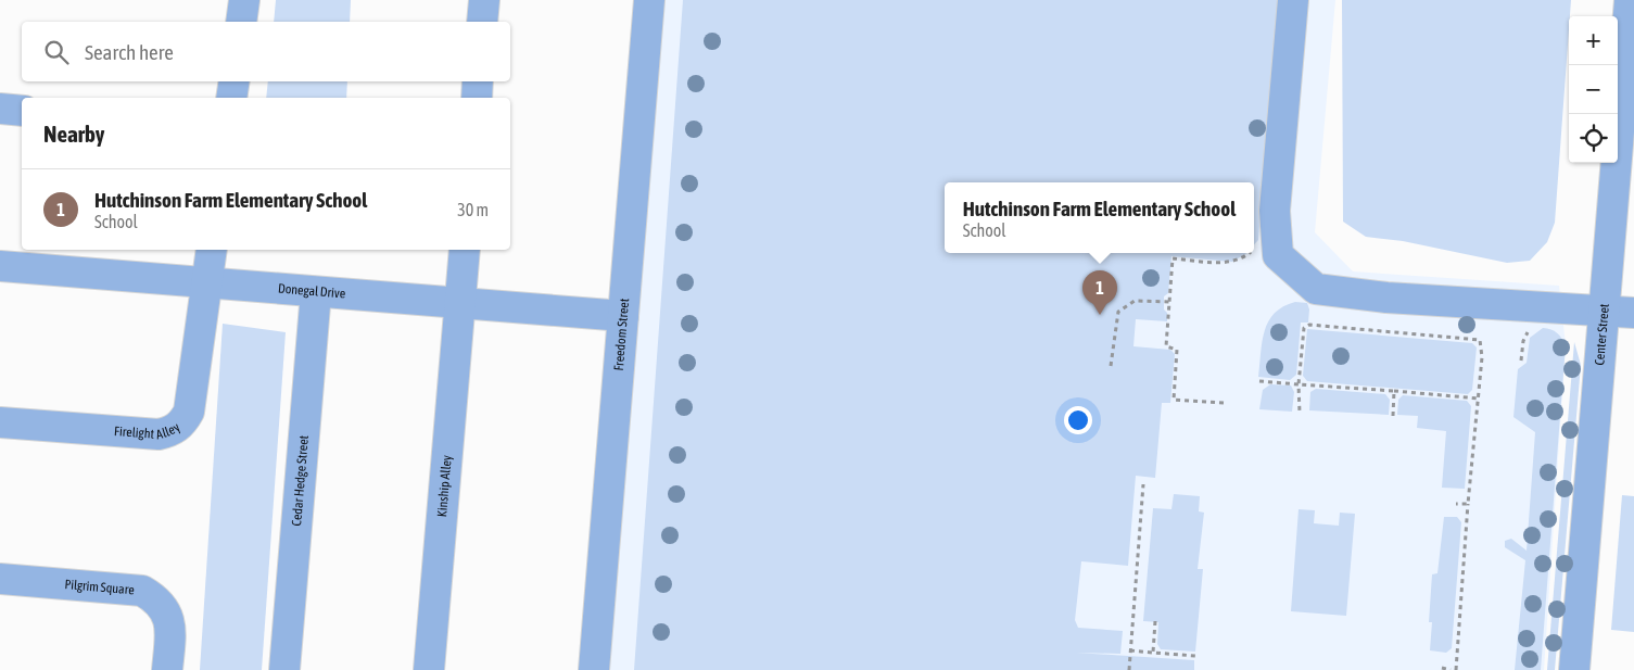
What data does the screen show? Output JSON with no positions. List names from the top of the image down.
{
  "streets": {
    "street": [
      "Donegal Drive",
      "Center Street",
      "Freedom Street",
      "Firelight Alley",
      "Cedar Hedge Street",
      "Kinship Alley",
      "Pilgrim Square"
    ]
  },
  "crossings": [
    ["Donegal Drive", "Freedom Street"],
    ["Donegal Drive", "Firelight Alley"],
    ["Donegal Drive", "Cedar Hedge Street"],
    ["Donegal Drive", "Kinship Alley"]
  ],
  "page": {
    "map_buttons": ["+", "−"],
    "search": "Search here",
    "heading": "Nearby",
    "list": [
      {
        "mark": "1",
        "name": "Hutchinson Farm Elementary School",
        "note": "School",
        "value": "30 m"
      }
    ],
    "popup": ["Hutchinson Farm Elementary School", "School"],
    "pins": "1"
  }
}
